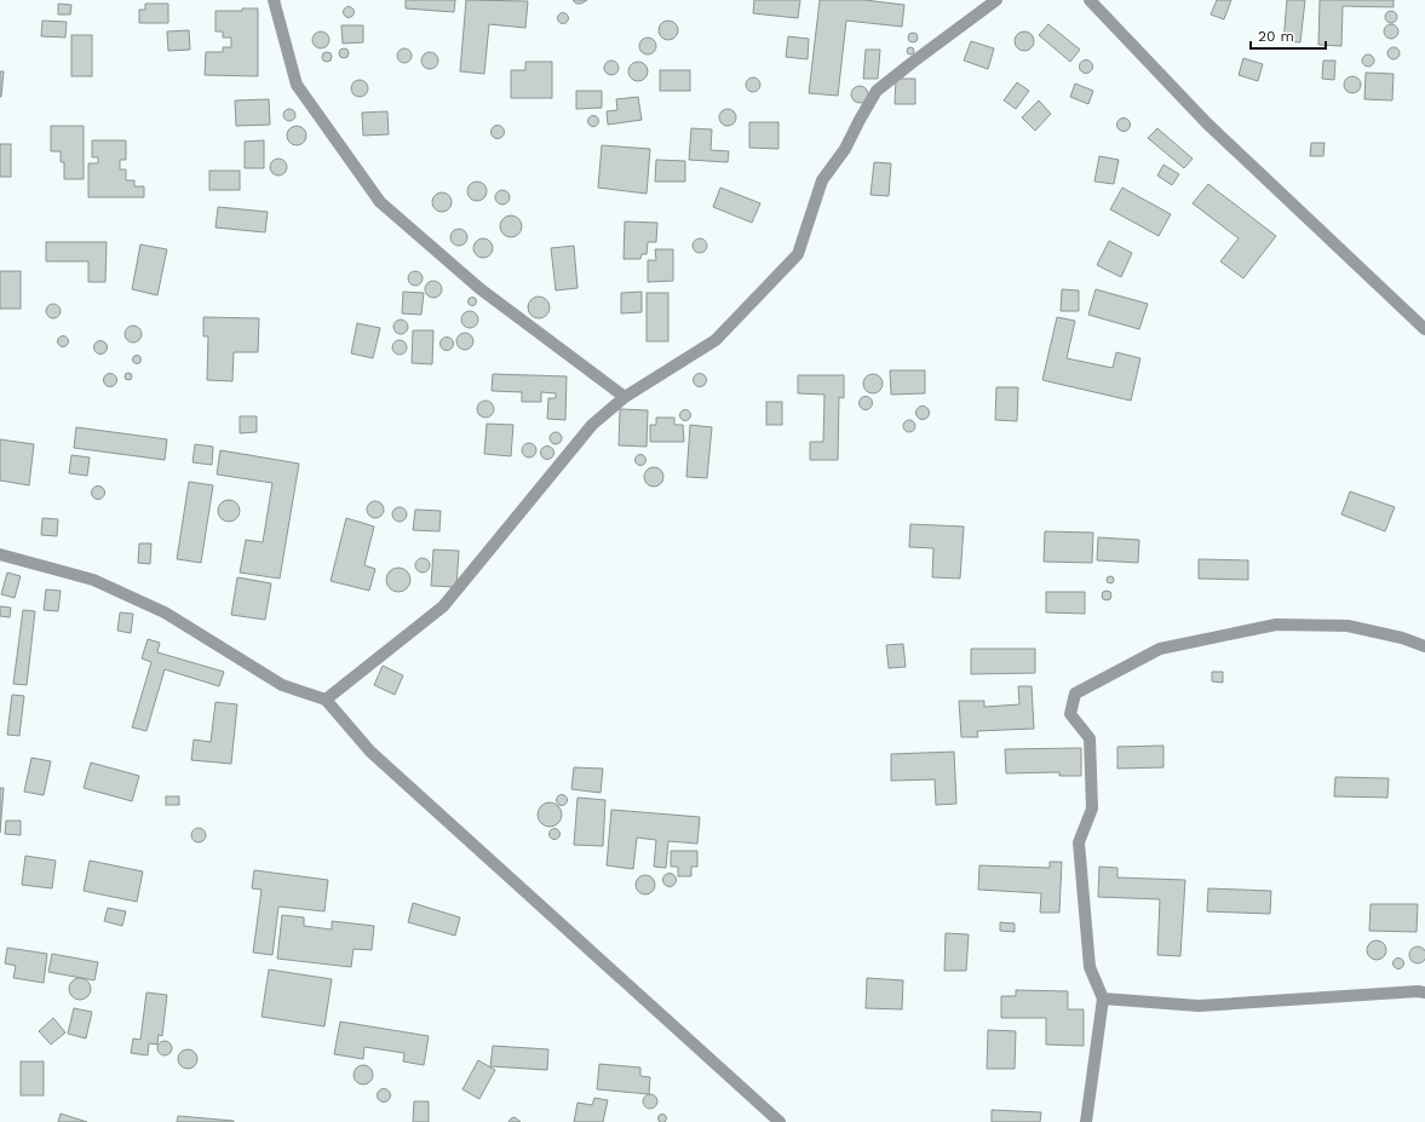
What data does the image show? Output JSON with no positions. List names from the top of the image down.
{
  "scale_bar": "20 m"
}
